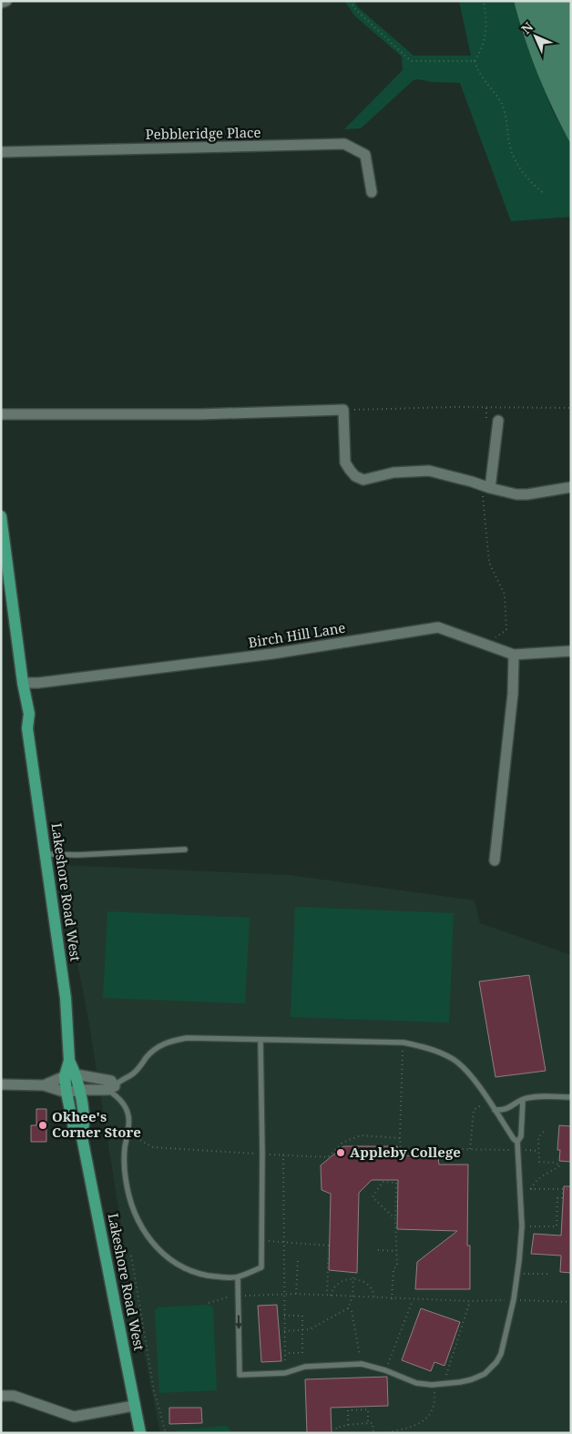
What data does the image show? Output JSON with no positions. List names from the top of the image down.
{
  "streets": {
    "main road": ["Lakeshore Road West"],
    "street": ["Pebbleridge Place", "Birch Hill Lane"]
  },
  "crossings": [
    ["Birch Hill Lane", "Lakeshore Road West"]
  ],
  "places": ["Okhee's Corner Store", "Appleby College"],
  "north": "top left"
}
